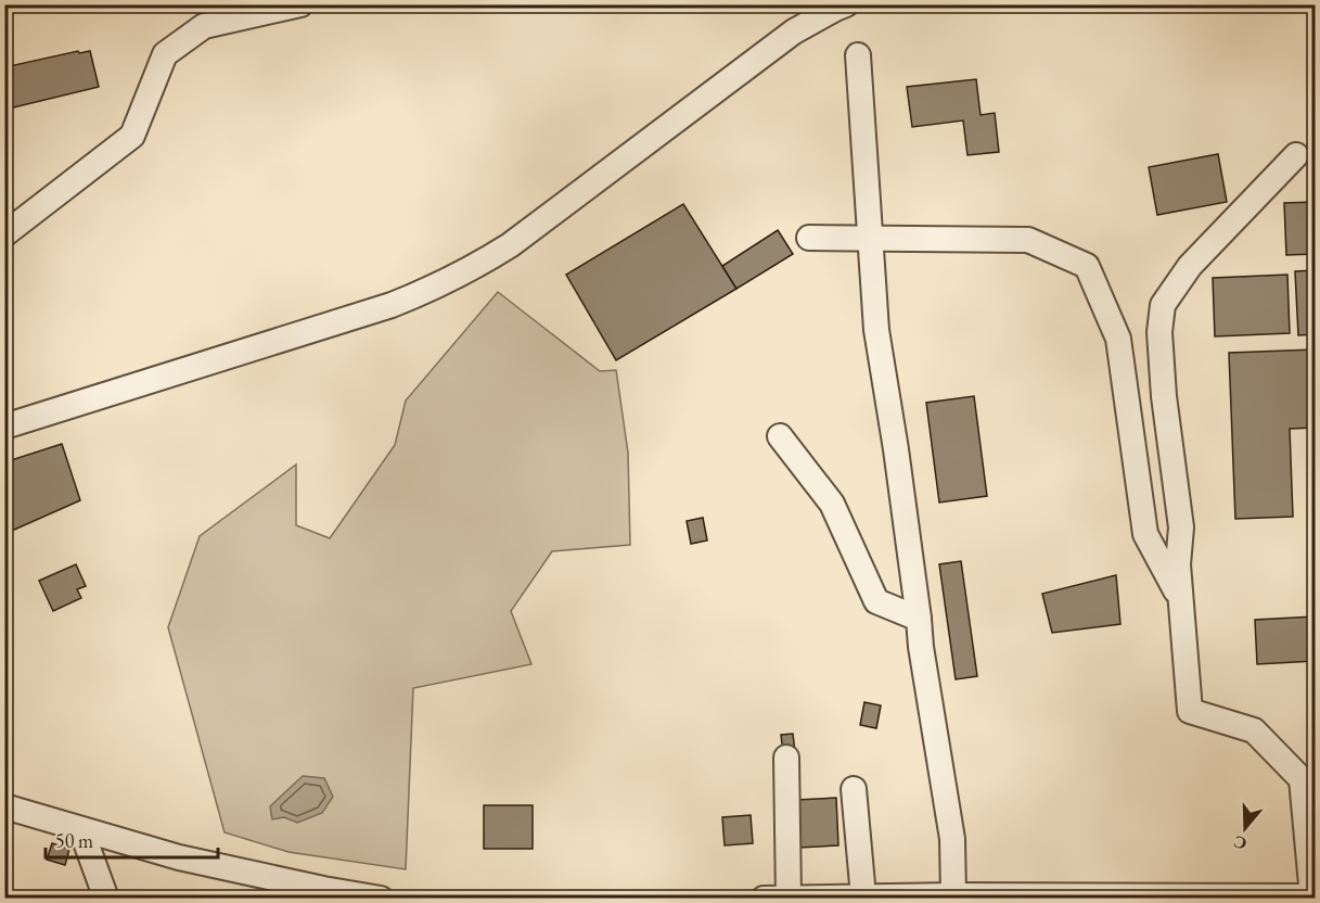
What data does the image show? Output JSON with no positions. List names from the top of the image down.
{
  "scale_bar": "50 m",
  "north": "bottom"
}
